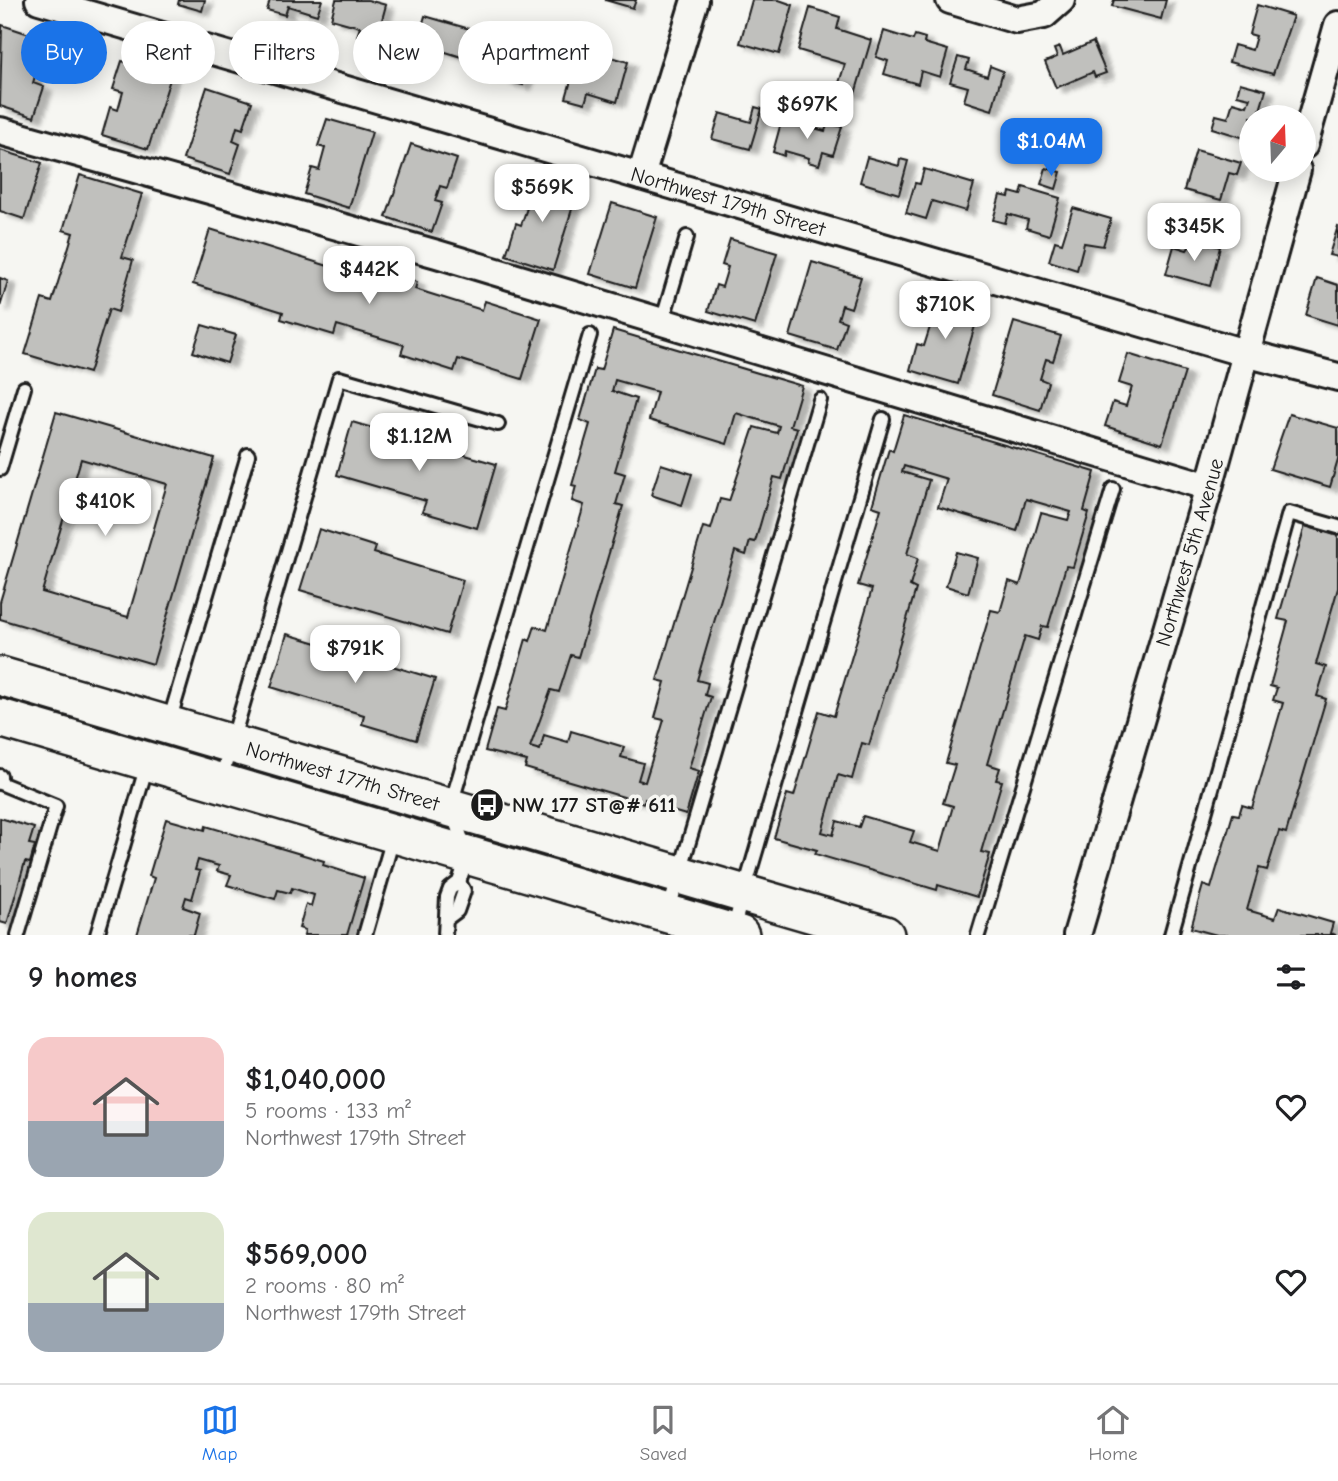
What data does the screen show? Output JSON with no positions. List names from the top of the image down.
{
  "streets": {
    "street": ["Northwest 179th Street", "Northwest 5th Avenue", "Northwest 177th Street"]
  },
  "crossings": [
    ["Northwest 179th Street", "Northwest 5th Avenue"]
  ],
  "places": {
    "bus stop": ["NW 177 ST@# 611"]
  },
  "north": "top",
  "page": {
    "chip": [
      "Buy",
      "Rent",
      "Filters",
      "New",
      "Apartment"
    ],
    "price": [
      "$697K",
      "$1.04M",
      "$569K",
      "$345K",
      "$442K",
      "$710K",
      "$1.12M",
      "$410K",
      "$791K"
    ],
    "heading": "9 homes",
    "list": [
      {
        "name": "$1,040,000",
        "note": "5 rooms · 133 m² · Northwest 179th Street"
      },
      {
        "name": "$569,000",
        "note": "2 rooms · 80 m² · Northwest 179th Street"
      }
    ],
    "tabs": ["Map", "Saved", "Home"]
  }
}
